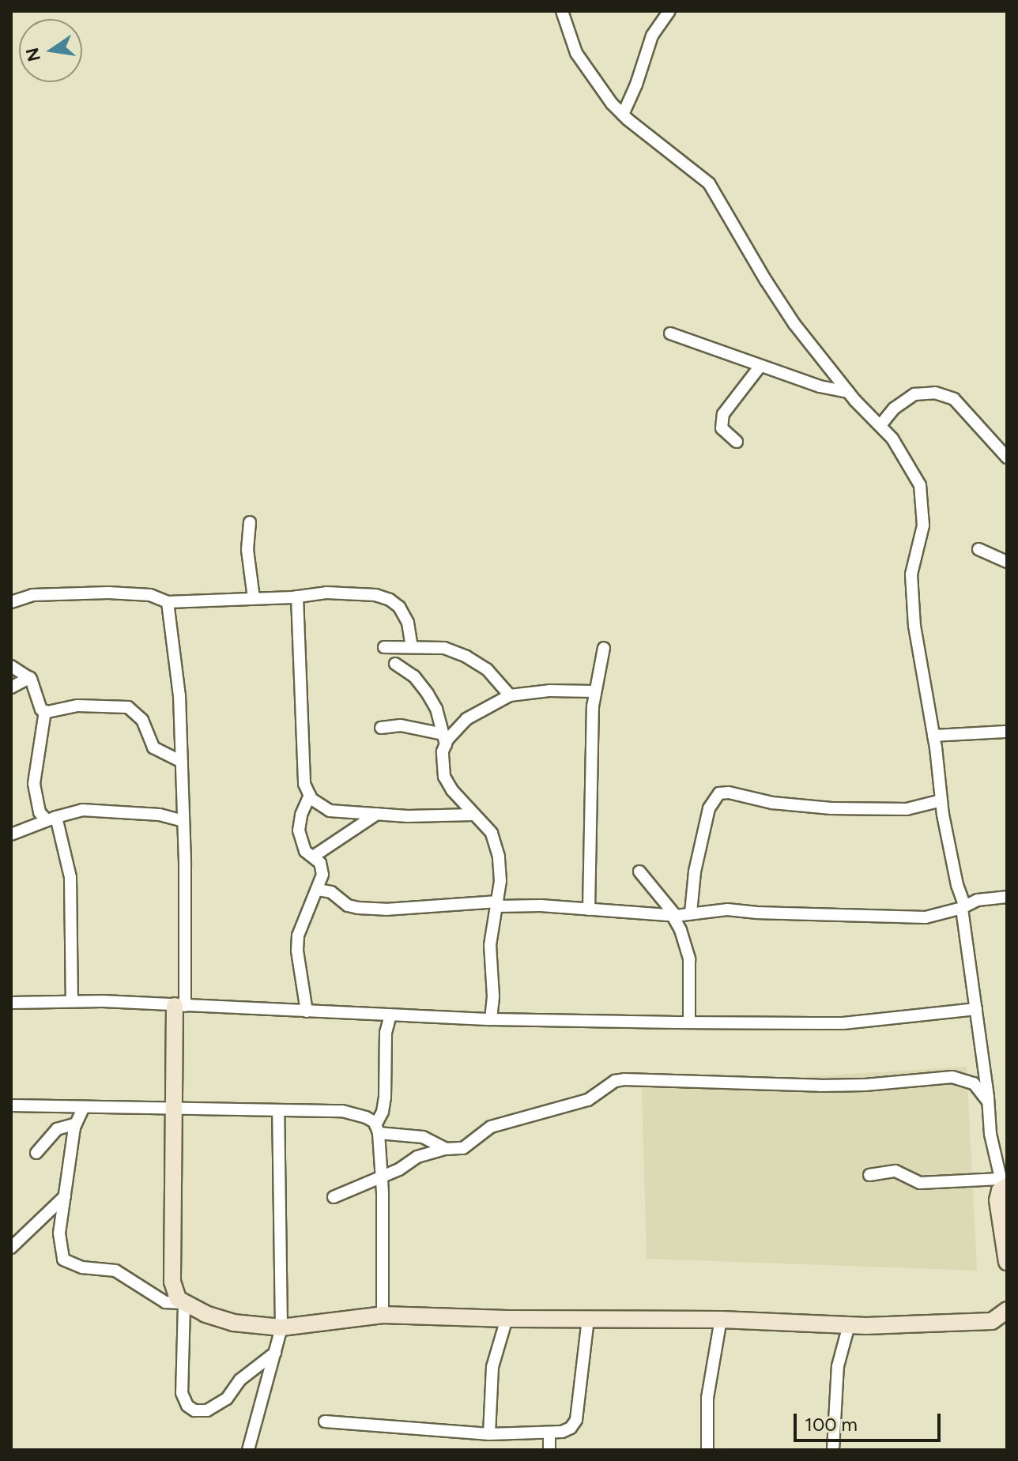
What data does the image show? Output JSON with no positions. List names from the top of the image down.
{
  "scale_bar": "100 m",
  "north": "left"
}
